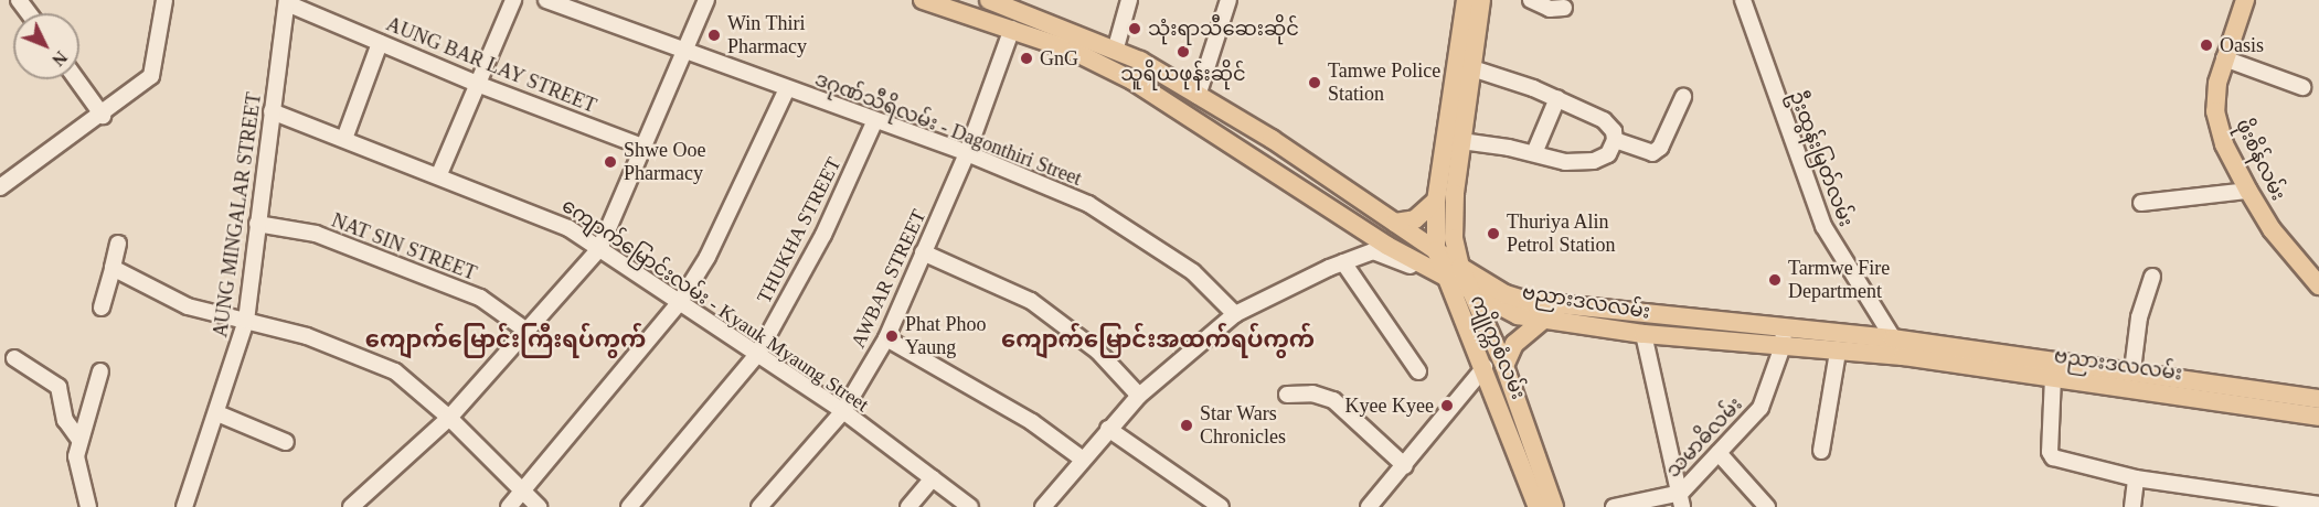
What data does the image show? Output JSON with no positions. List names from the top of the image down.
{
  "streets": {
    "main road": ["ဖိုးစိန်လမ်း", "ဗညားဒလလမ်း", "ကျိုက္ကစံလမ်း"],
    "street": [
      "AUNG BAR LAY STREET",
      "ဒဂုဏ်သီရိလမ်း - Dagonthiri Street",
      "ဦးထွန်းမြတ်လမ်း",
      "AUNG MINGALAR STREET",
      "THUKHA STREET",
      "NAT SIN STREET",
      "AWBAR STREET",
      "ကျောက်မြောင်းလမ်း - Kyauk Myaung Street",
      "သမာဓိလမ်း"
    ]
  },
  "crossings": [
    ["AUNG BAR LAY STREET", "AUNG MINGALAR STREET"],
    ["ဒဂုဏ်သီရိလမ်း - Dagonthiri Street", "THUKHA STREET"],
    ["ဒဂုဏ်သီရိလမ်း - Dagonthiri Street", "AWBAR STREET"],
    ["ဦးထွန်းမြတ်လမ်း", "ဗညားဒလလမ်း"],
    ["AUNG MINGALAR STREET", "NAT SIN STREET"],
    ["AUNG MINGALAR STREET", "ကျောက်မြောင်းလမ်း - Kyauk Myaung Street"],
    ["THUKHA STREET", "ကျောက်မြောင်းလမ်း - Kyauk Myaung Street"],
    ["AWBAR STREET", "ဗညားဒလလမ်း"],
    ["AWBAR STREET", "ကျောက်မြောင်းလမ်း - Kyauk Myaung Street"],
    ["ဗညားဒလလမ်း", "ကျိုက္ကစံလမ်း"],
    ["ဗညားဒလလမ်း", "သမာဓိလမ်း"]
  ],
  "districts": ["ကျောက်မြောင်းကြီးရပ်ကွက်", "ကျောက်မြောင်းအထက်ရပ်ကွက်"],
  "places": [
    "သုံးရာသီဆေးဆိုင်",
    "Win Thiri Pharmacy",
    "Oasis",
    "သူရိယဖုန်းဆိုင်",
    "GnG",
    "Tamwe Police Station",
    "Shwe Ooe Pharmacy",
    "Thuriya Alin Petrol Station",
    "Tarmwe Fire Department",
    "Phat Phoo Yaung",
    "Kyee Kyee",
    "Star Wars Chronicles"
  ],
  "north": "bottom right"
}
